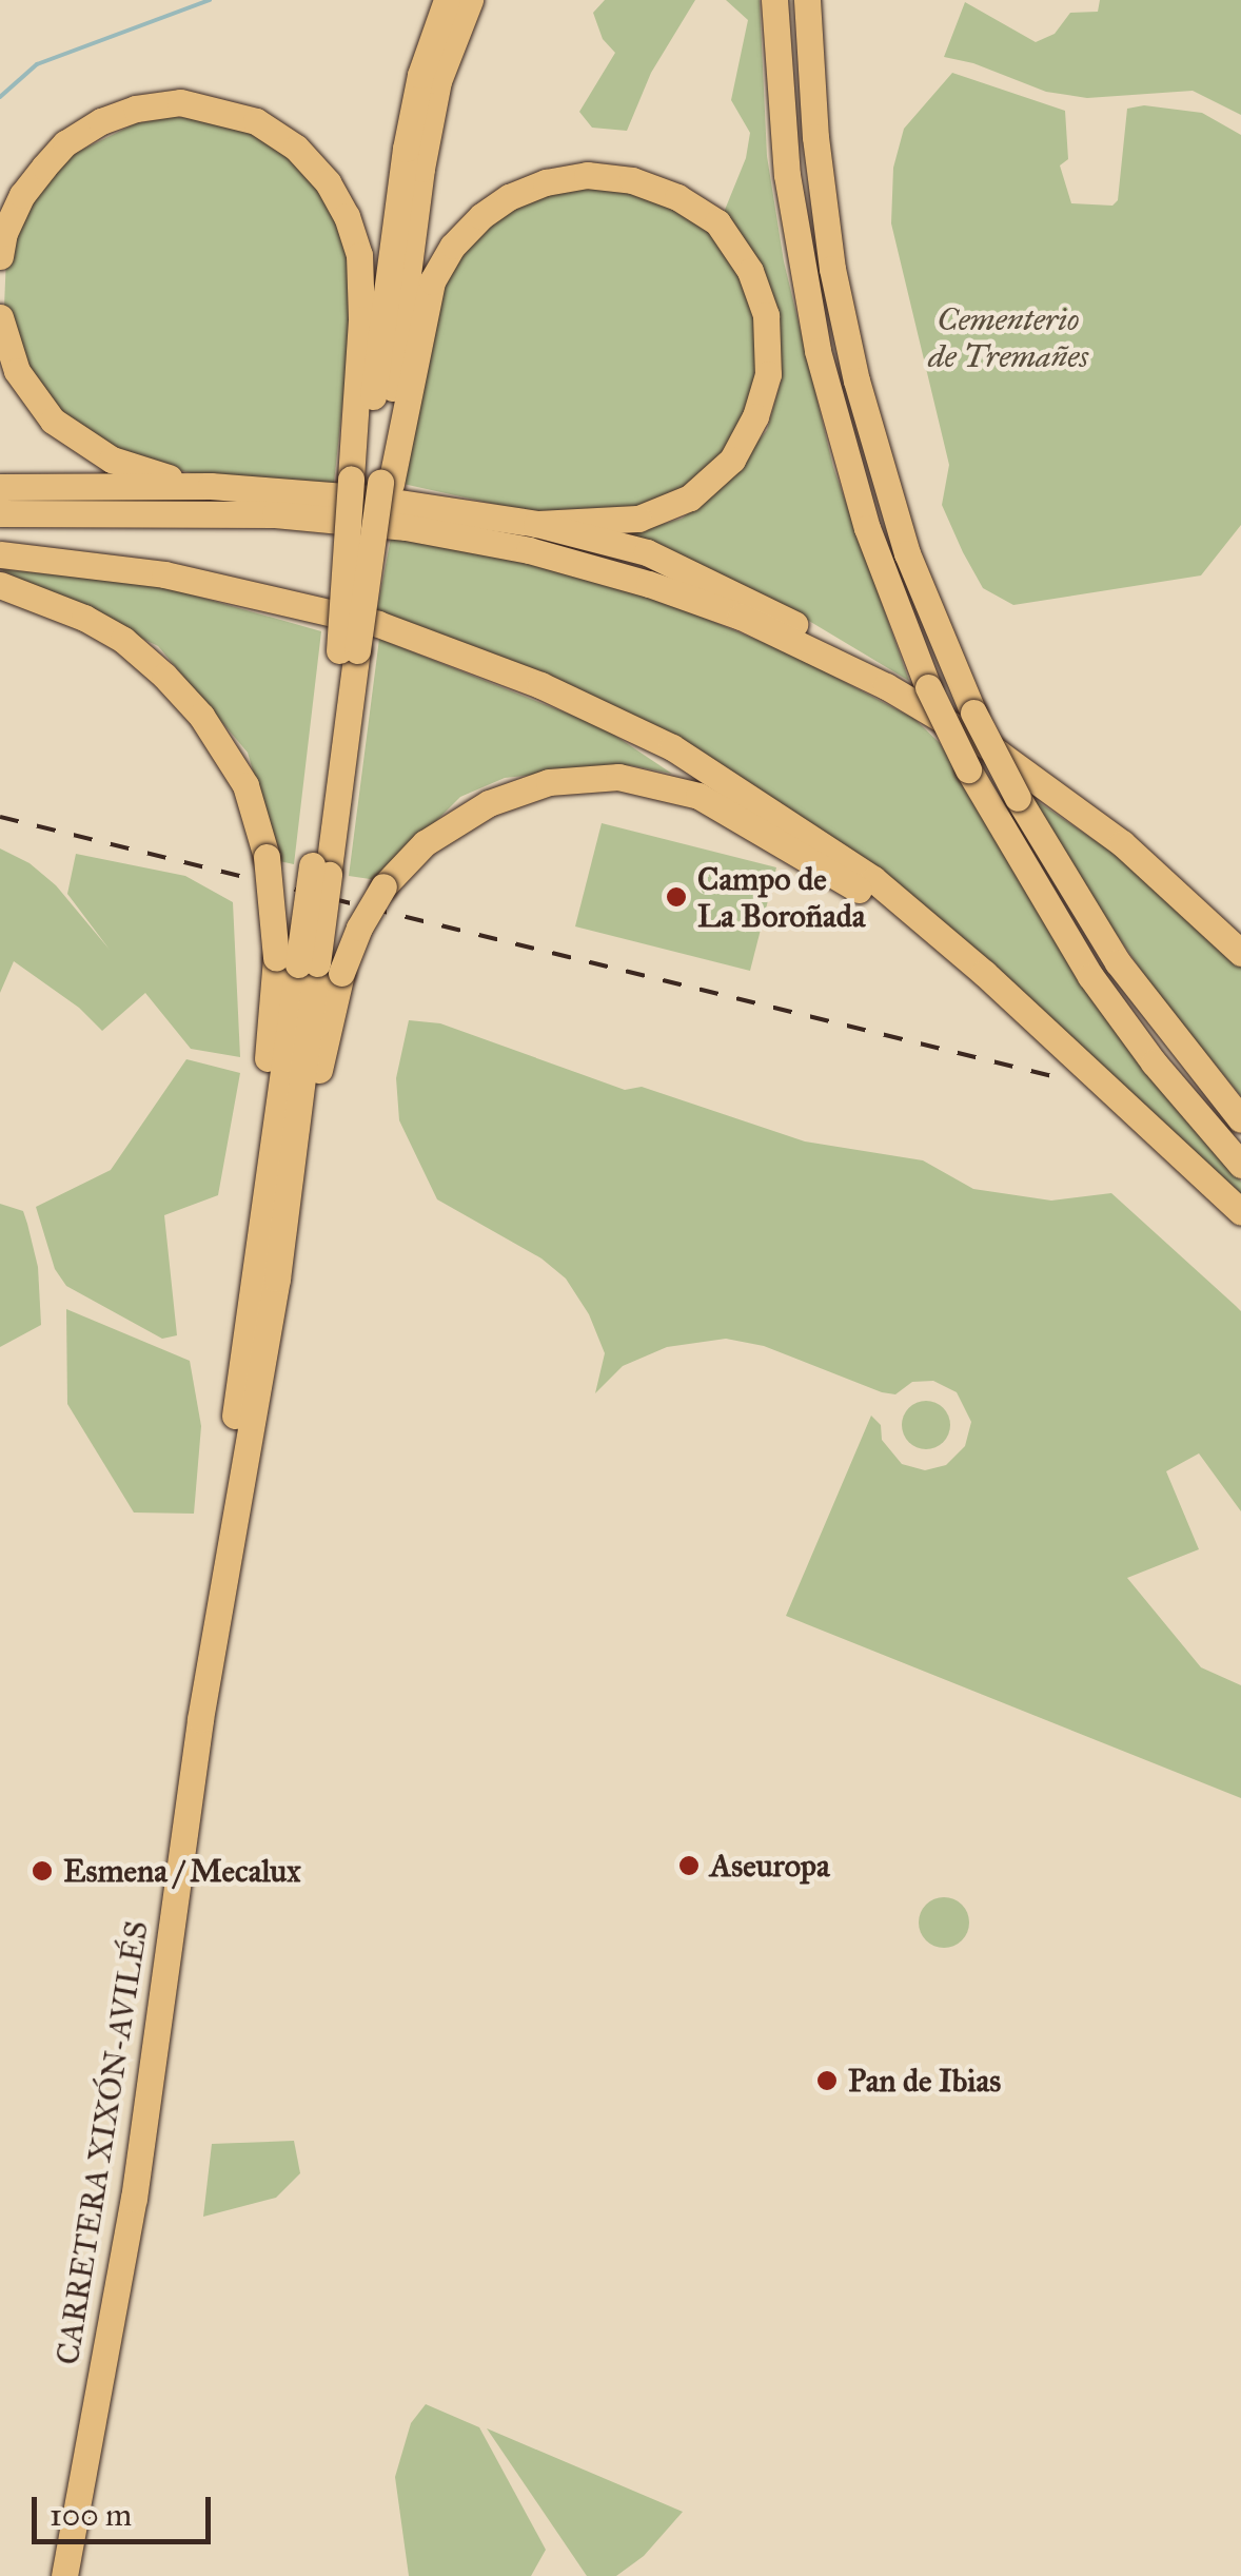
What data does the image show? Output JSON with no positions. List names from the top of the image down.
{
  "streets": {
    "highway": ["CARRETERA XIXÓN-AVILÉS"]
  },
  "parks": ["Cementerio de Tremañes"],
  "places": [
    "Campo de La Boroñada",
    "Aseuropa",
    "Esmena / Mecalux",
    "Pan de Ibias"
  ],
  "scale_bar": "100 m"
}
